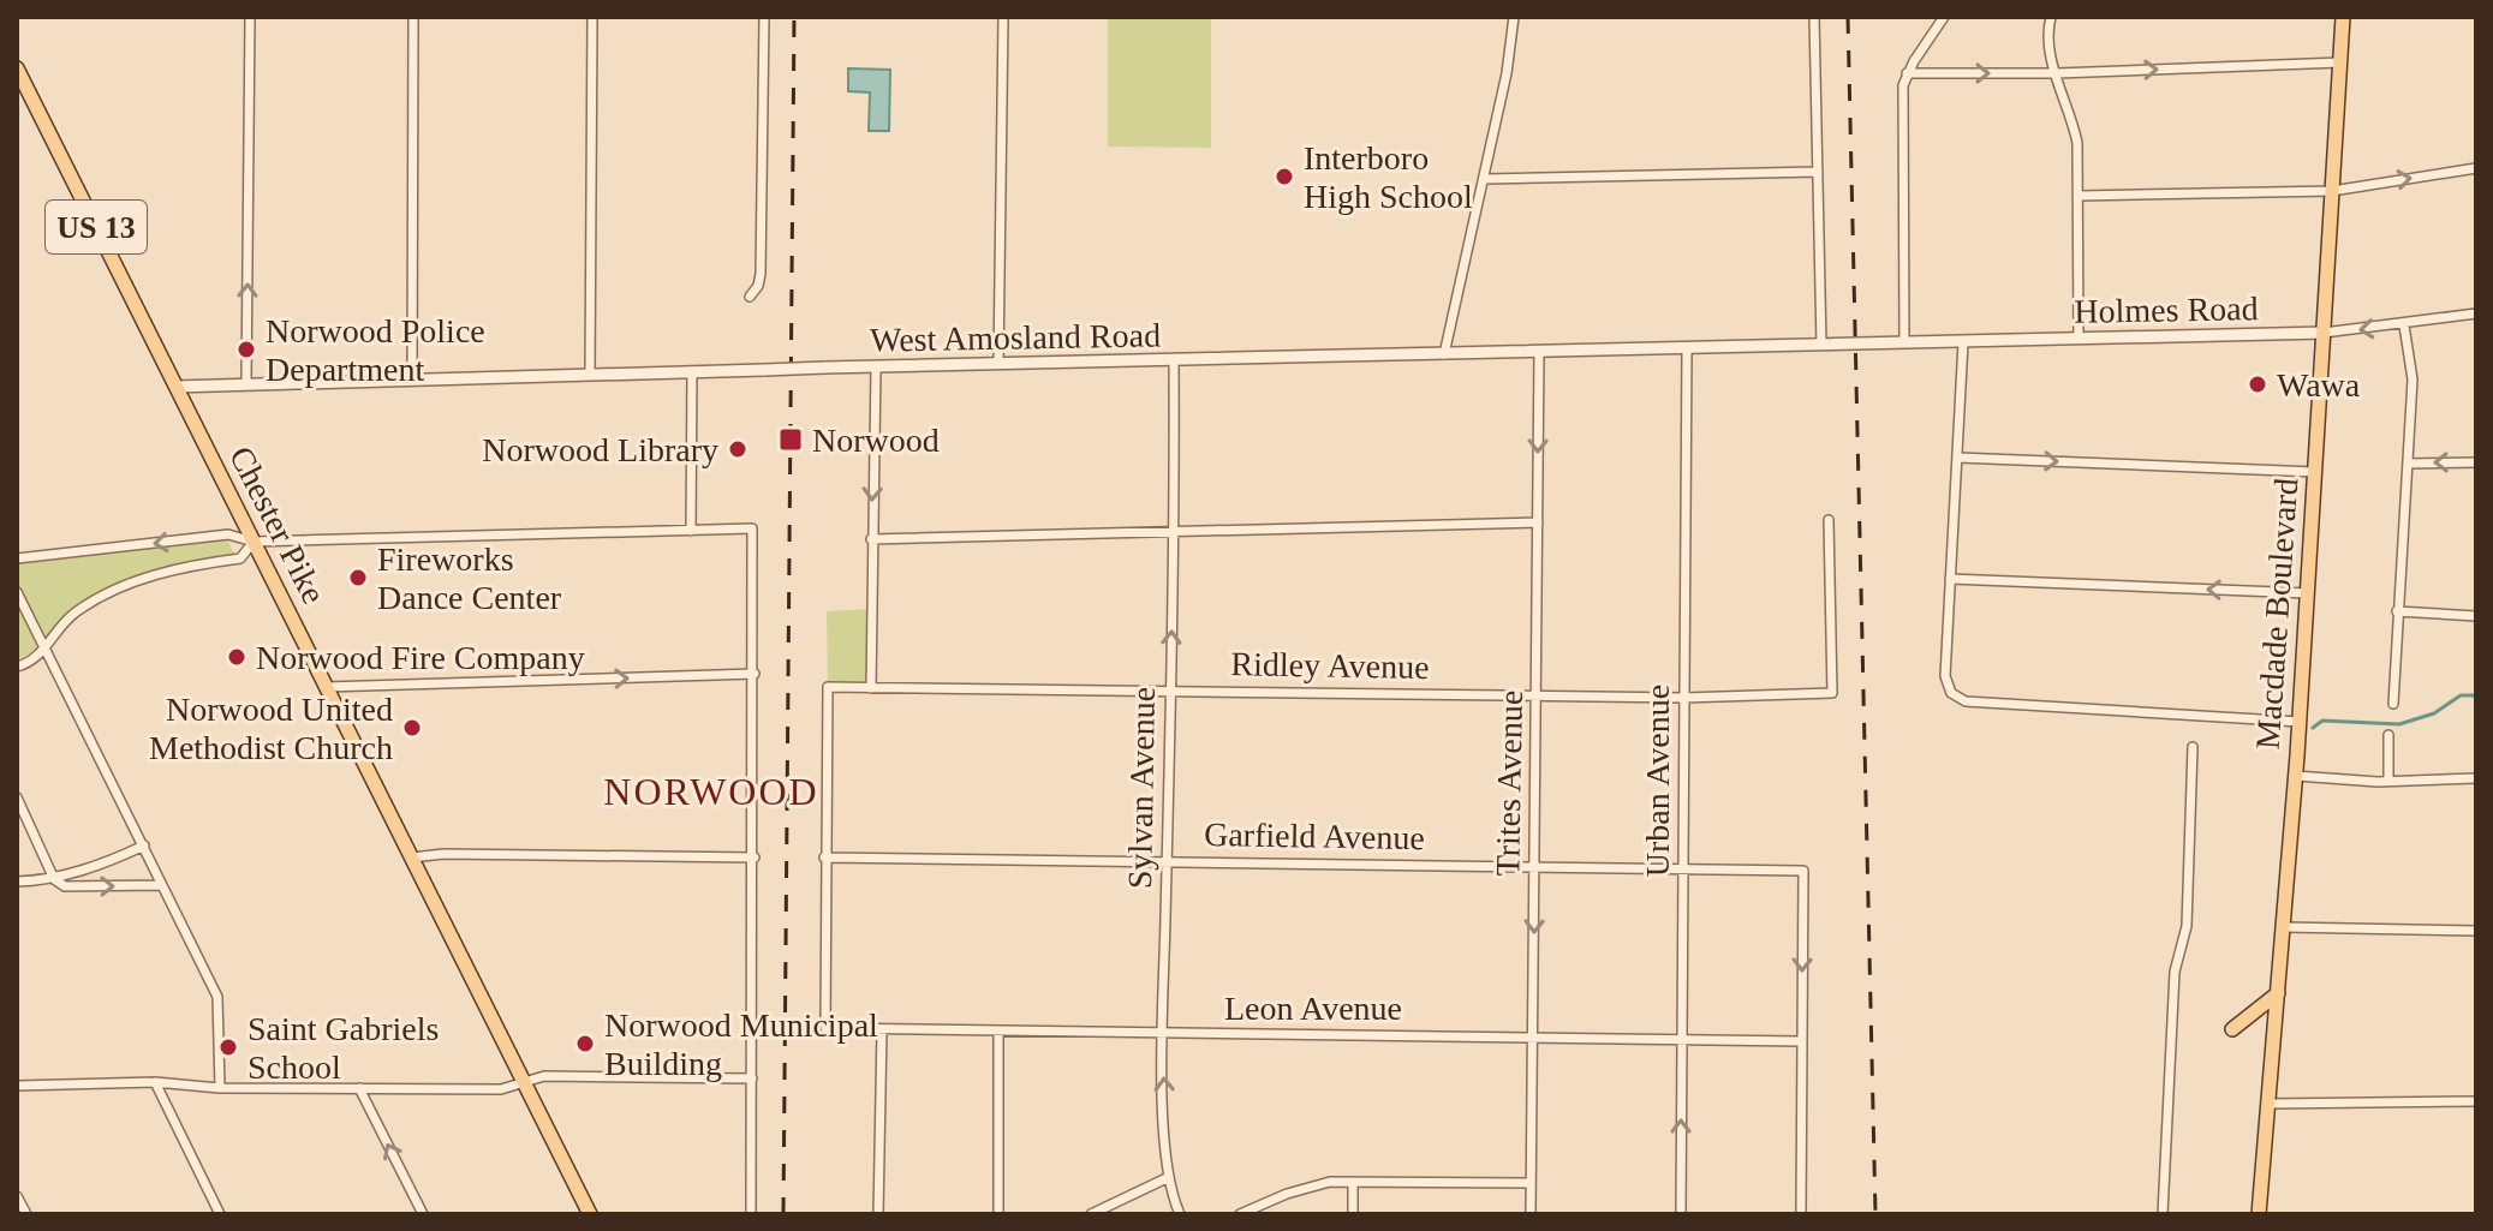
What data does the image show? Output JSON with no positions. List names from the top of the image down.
{
  "streets": {
    "main road": ["US 13", "Chester Pike", "Macdade Boulevard"],
    "street": [
      "Holmes Road",
      "West Amosland Road",
      "Ridley Avenue",
      "Urban Avenue",
      "Trites Avenue",
      "Sylvan Avenue",
      "Garfield Avenue",
      "Leon Avenue"
    ]
  },
  "crossings": [
    ["Holmes Road", "West Amosland Road"],
    ["Holmes Road", "Macdade Boulevard"],
    ["West Amosland Road", "Chester Pike"],
    ["West Amosland Road", "Urban Avenue"],
    ["West Amosland Road", "Trites Avenue"],
    ["West Amosland Road", "Sylvan Avenue"],
    ["Ridley Avenue", "Urban Avenue"],
    ["Ridley Avenue", "Trites Avenue"],
    ["Ridley Avenue", "Sylvan Avenue"],
    ["Ridley Avenue", "Garfield Avenue"],
    ["Ridley Avenue", "Leon Avenue"],
    ["Urban Avenue", "Garfield Avenue"],
    ["Urban Avenue", "Leon Avenue"],
    ["Trites Avenue", "Garfield Avenue"],
    ["Trites Avenue", "Leon Avenue"],
    ["Sylvan Avenue", "Garfield Avenue"],
    ["Sylvan Avenue", "Leon Avenue"],
    ["Garfield Avenue", "Leon Avenue"]
  ],
  "one_way": ["Trites Avenue", "Sylvan Avenue"],
  "districts": ["NORWOOD"],
  "places": {
    "other": [
      "Interboro High School",
      "Norwood Police Department",
      "Wawa",
      "Norwood Library",
      "Fireworks Dance Center",
      "Norwood Fire Company",
      "Norwood United Methodist Church",
      "Norwood Municipal Building",
      "Saint Gabriels School"
    ],
    "transit": ["Norwood"]
  }
}
